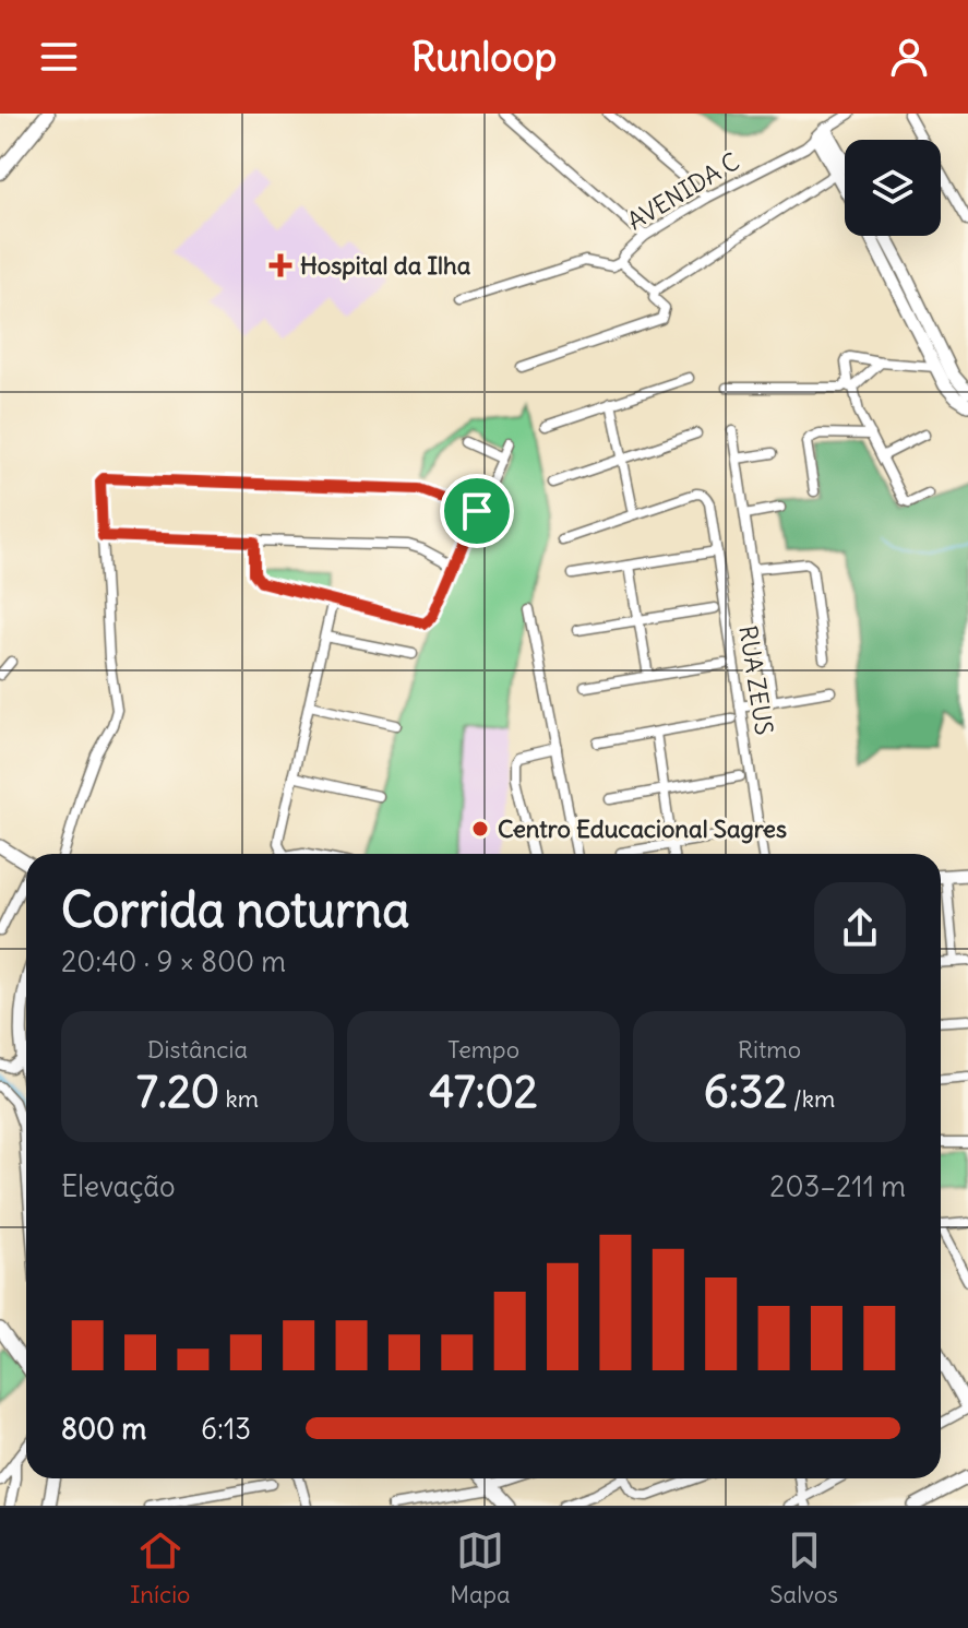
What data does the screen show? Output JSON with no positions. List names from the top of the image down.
{
  "streets": {
    "street": ["AVENIDA C", "RUA ZEUS"]
  },
  "places": {
    "health": ["Hospital da Ilha"],
    "other": ["Centro Educacional Sagres"]
  },
  "page": {
    "header": "Runloop",
    "heading": ["Corrida noturna", "20:40 · 9 × 800 m"],
    "stats": [
      ["Distância", "7.20 km"],
      ["Tempo", "47:02"],
      ["Ritmo", "6:32 /km"]
    ],
    "chart": ["Elevação", "203–211 m"],
    "list": [
      {
        "name": "800 m",
        "note": "6:13"
      }
    ],
    "tabs": ["Início", "Mapa", "Salvos"]
  }
}
